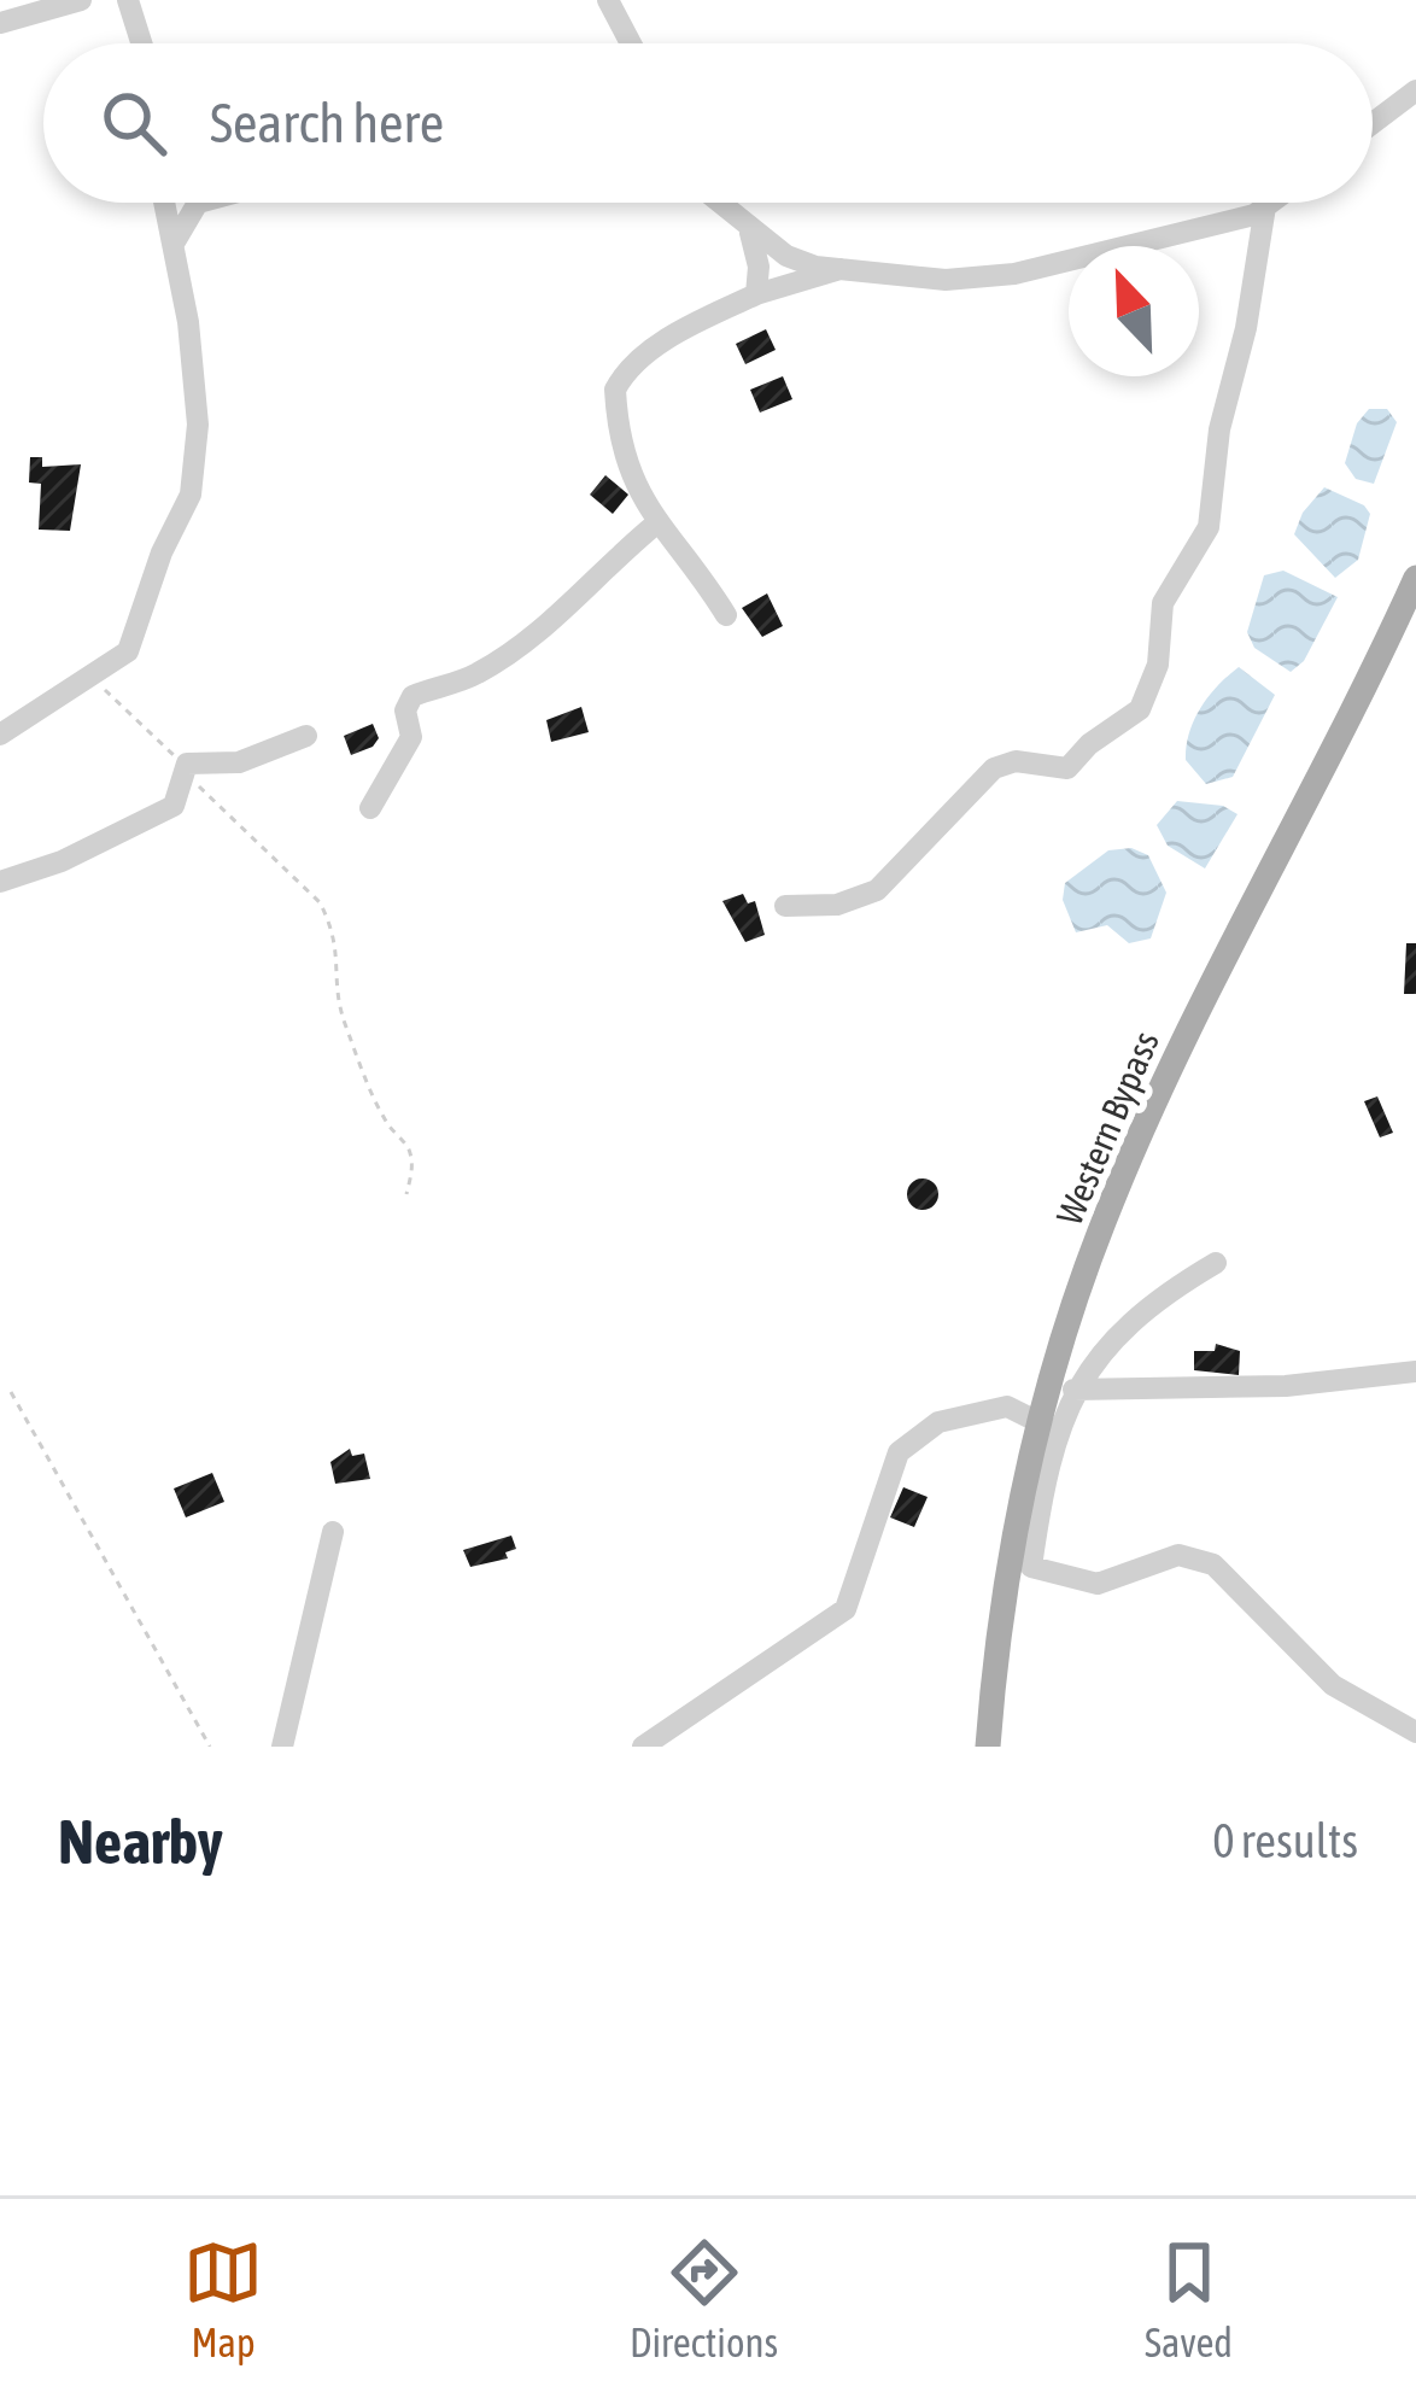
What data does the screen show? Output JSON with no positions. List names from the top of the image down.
{
  "streets": {
    "main road": ["Western Bypass"]
  },
  "north": "top left",
  "page": {
    "search": "Search here",
    "heading": ["Nearby", "0 results"],
    "nav": ["Map", "Directions", "Saved"]
  }
}
